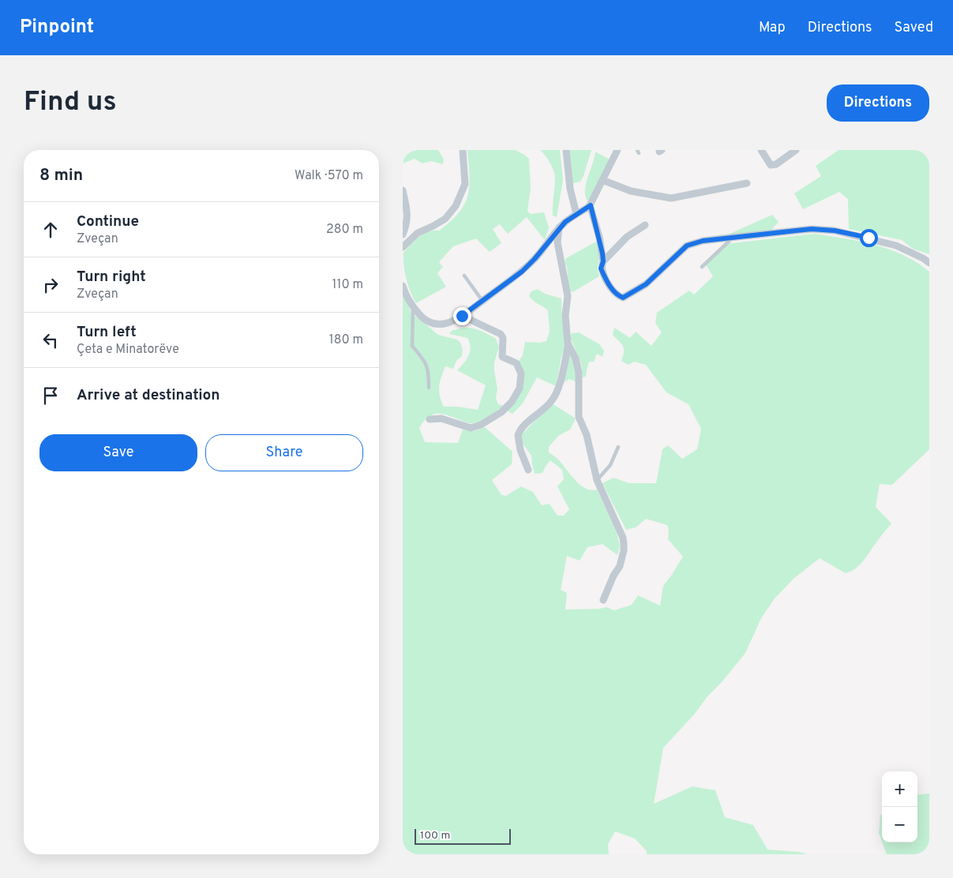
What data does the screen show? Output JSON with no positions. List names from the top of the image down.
{
  "scale_bar": "100 m",
  "page": {
    "header": "Pinpoint",
    "nav": ["Map", "Directions", "Saved"],
    "buttons": [
      "Directions",
      ["Save", "Share"]
    ],
    "title": "Find us",
    "heading": ["8 min", "Walk · 570 m"],
    "list": [
      ["Continue", "Zveçan", "280 m"],
      ["Turn right", "Zveçan", "110 m"],
      ["Turn left", "Çeta e Minatorëve", "180 m"],
      "Arrive at destination"
    ],
    "map_buttons": ["+", "−"],
    "scale": "100 m"
  }
}
